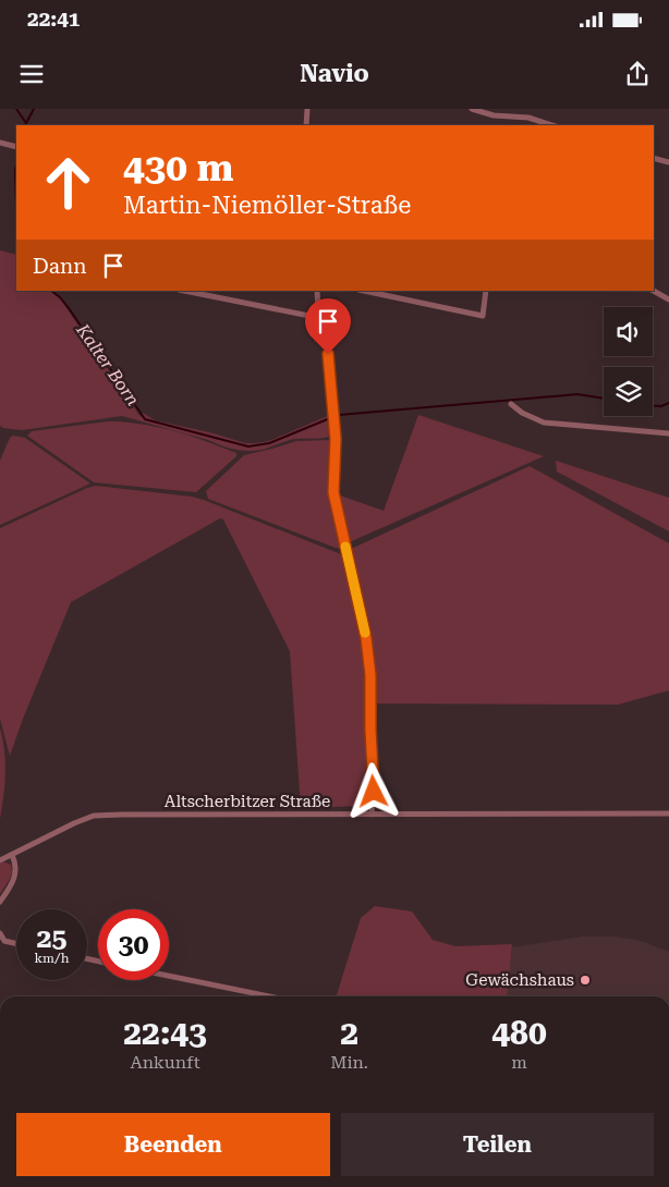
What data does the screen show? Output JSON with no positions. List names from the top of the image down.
{
  "streets": {
    "street": ["Altscherbitzer Straße"]
  },
  "water": ["Kalter Born"],
  "places": ["Gewächshaus"],
  "page": {
    "status": "22:41",
    "header": "Navio",
    "turn": ["430 m", "Martin-Niemöller-Straße"],
    "then": "Dann",
    "speed": "25 km/h",
    "limit": "30",
    "eta": [
      "22:43",
      "Ankunft",
      "2",
      "Min.",
      "480",
      "m"
    ],
    "buttons": ["Beenden", "Teilen"]
  }
}
